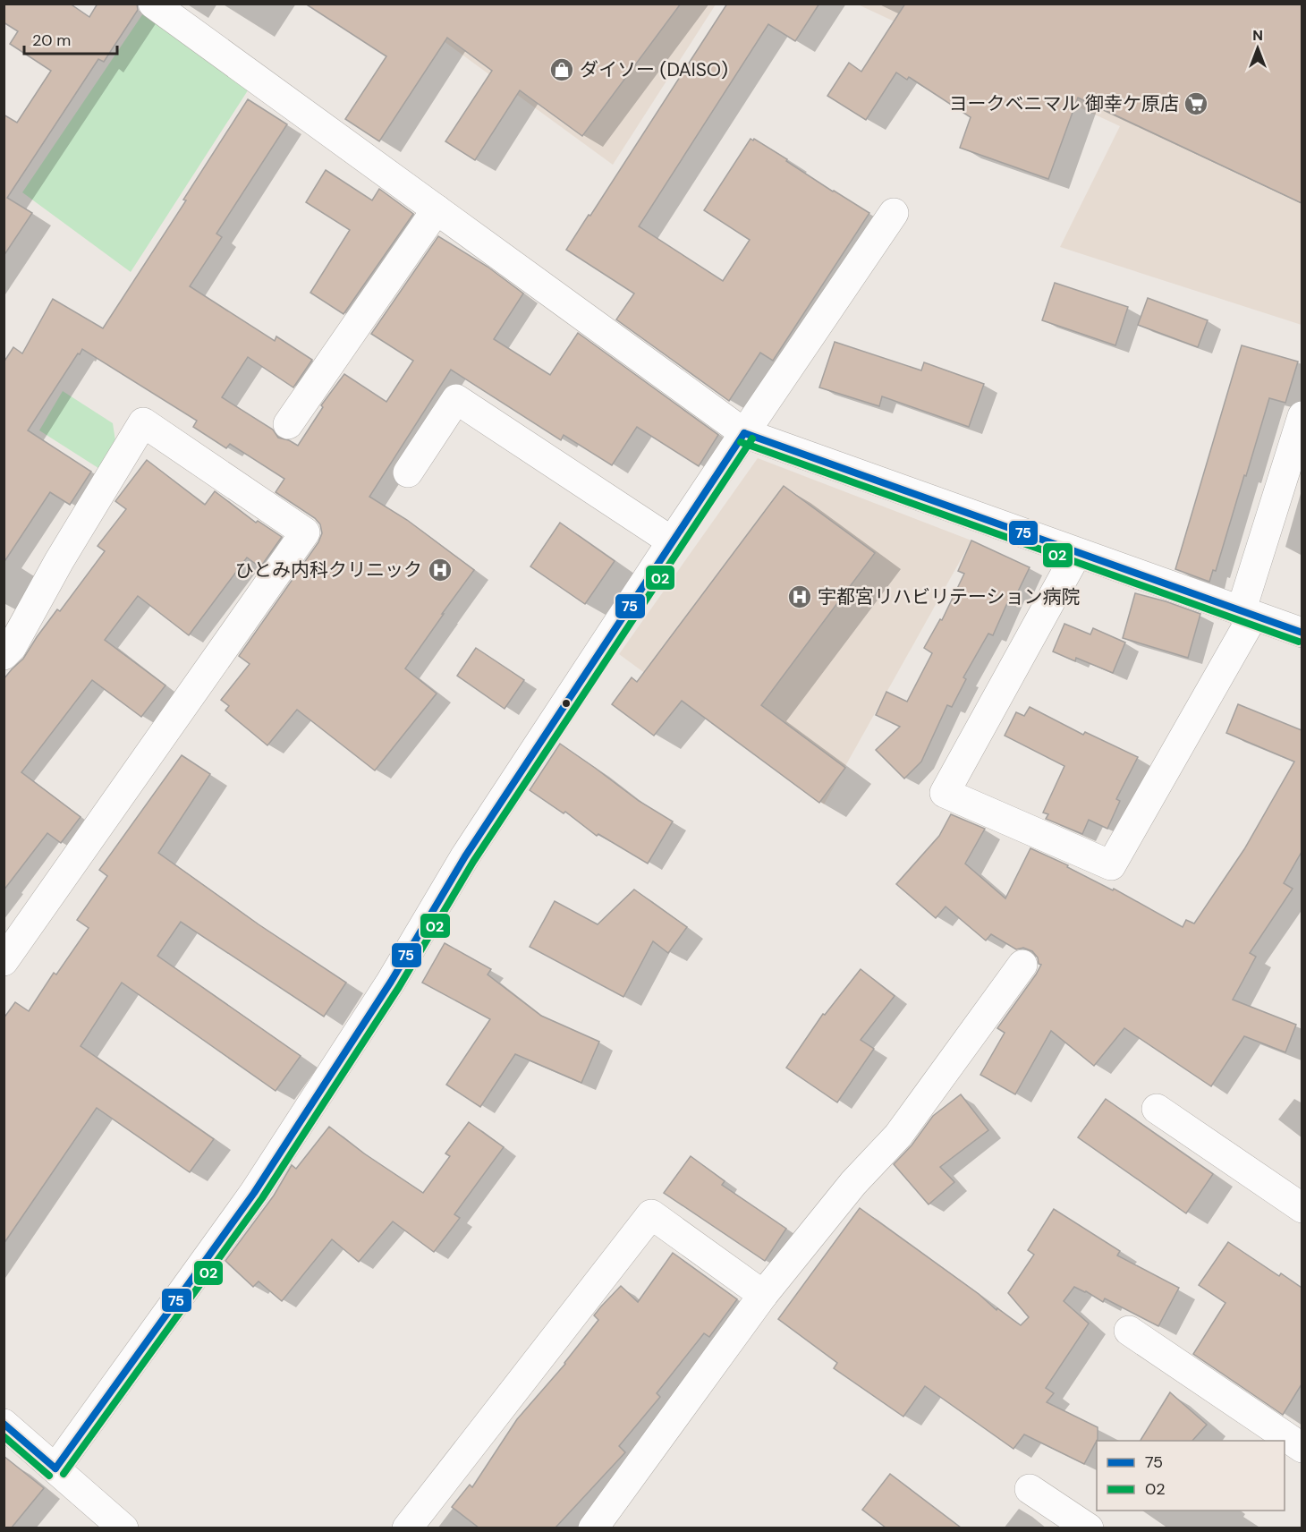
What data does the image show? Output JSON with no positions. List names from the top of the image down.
{
  "places": {
    "shop": ["ダイソー (DAISO)"],
    "supermarket": ["ヨークベニマル 御幸ケ原店"],
    "hospital": ["ひとみ内科クリニック", "宇都宮リハビリテーション病院"]
  },
  "lines": ["transit line 75", "transit line 02"],
  "legend": ["75", "02"],
  "scale_bar": "20 m",
  "north": "top"
}
